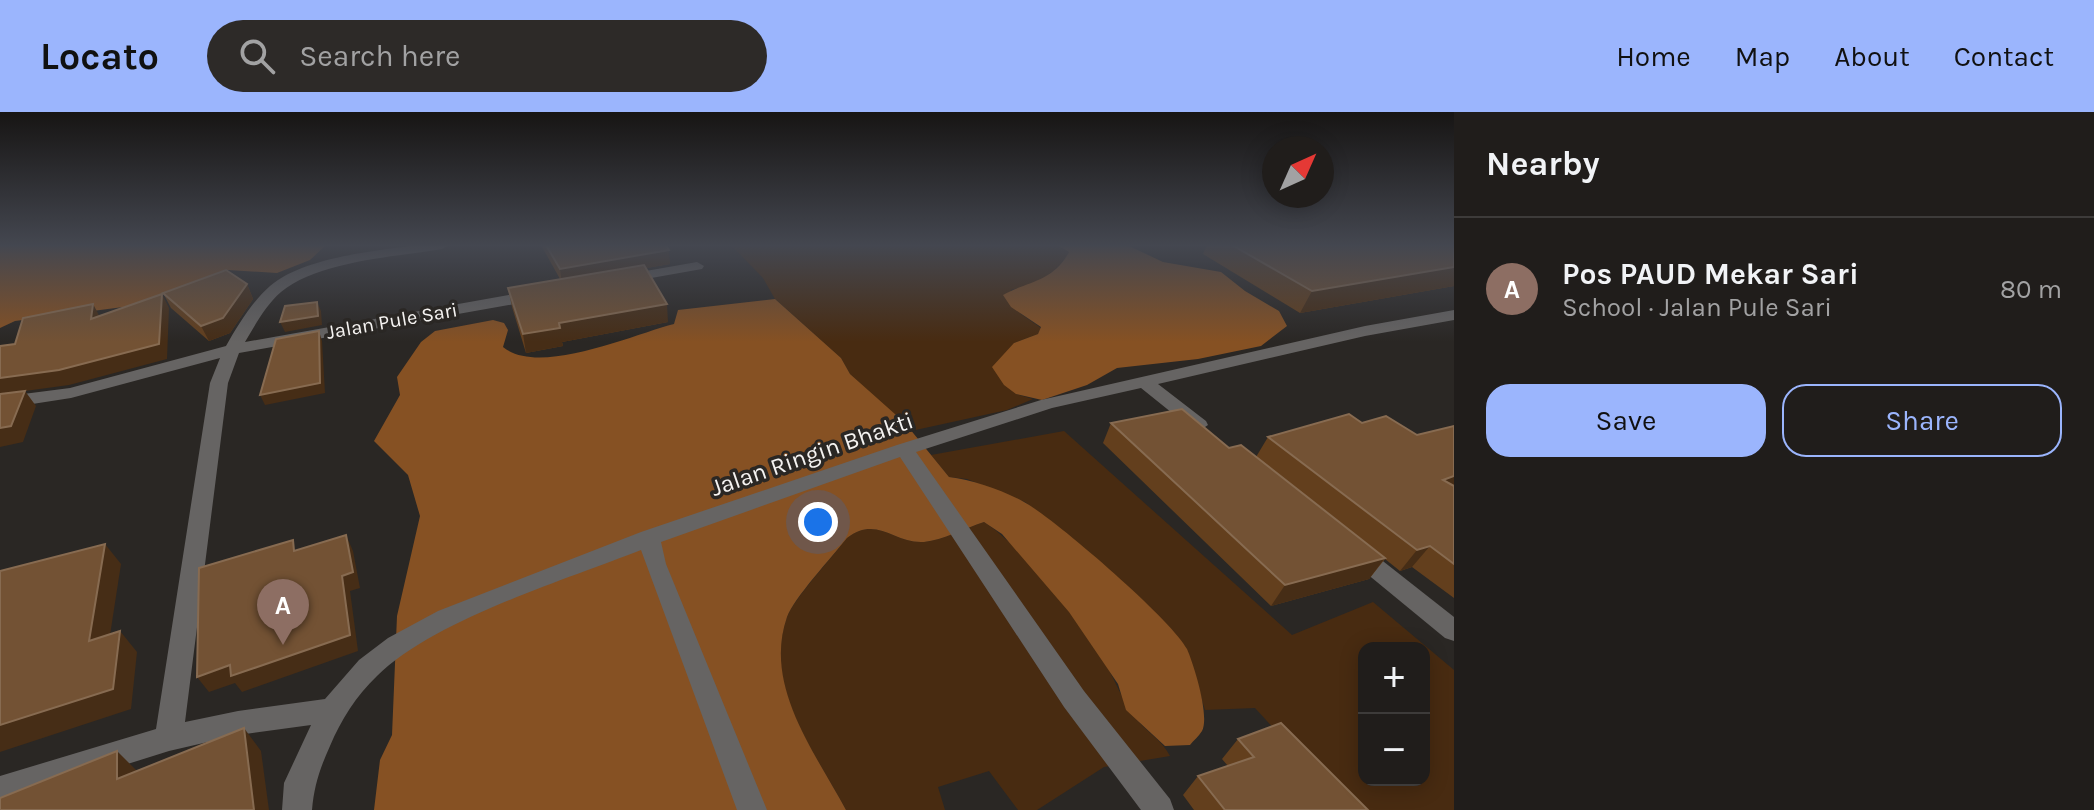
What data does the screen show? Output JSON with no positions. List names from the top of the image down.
{
  "streets": {
    "street": ["Jalan Pule Sari", "Jalan Ringin Bhakti"]
  },
  "north": "top right",
  "page": {
    "header": "Locato",
    "search": "Search here",
    "nav": [
      "Home",
      "Map",
      "About",
      "Contact"
    ],
    "heading": "Nearby",
    "list": [
      {
        "mark": "A",
        "name": "Pos PAUD Mekar Sari",
        "note": "School · Jalan Pule Sari",
        "value": "80 m"
      }
    ],
    "buttons": ["Save", "Share"],
    "pins": "A",
    "map_buttons": ["+", "−"]
  }
}
